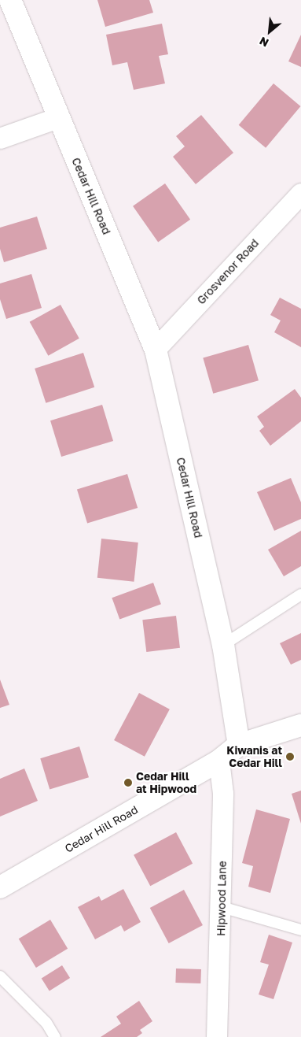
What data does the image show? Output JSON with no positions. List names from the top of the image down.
{
  "streets": {
    "street": ["Cedar Hill Road", "Grosvenor Road", "Hipwood Lane"]
  },
  "crossings": [
    ["Cedar Hill Road", "Grosvenor Road"],
    ["Cedar Hill Road", "Hipwood Lane"]
  ],
  "places": ["Kiwanis at Cedar Hill", "Cedar Hill at Hipwood"],
  "north": "bottom left"
}
